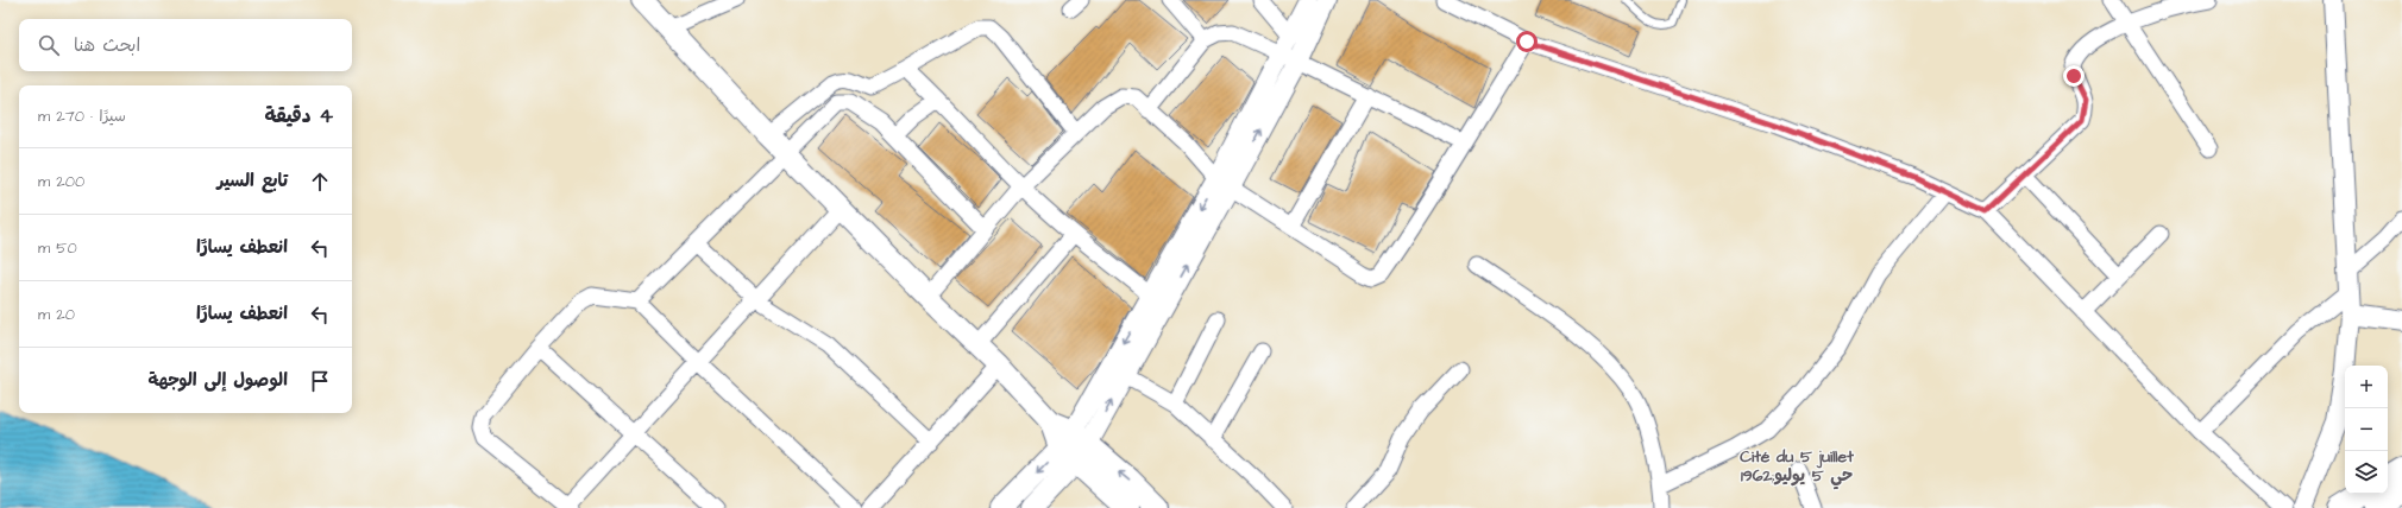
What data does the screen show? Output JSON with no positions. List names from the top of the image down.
{
  "districts": ["Cité du 5 juillet 1962;حي 5 يوليو"],
  "page": {
    "search": "ابحث هنا",
    "heading": ["4 دقيقة", "سيرًا · 270 m"],
    "list": [
      ["تابع السير", "200 m"],
      ["انعطف يسارًا", "50 m"],
      ["انعطف يسارًا", "20 m"],
      "الوصول إلى الوجهة"
    ],
    "map_buttons": ["+", "−"]
  }
}
